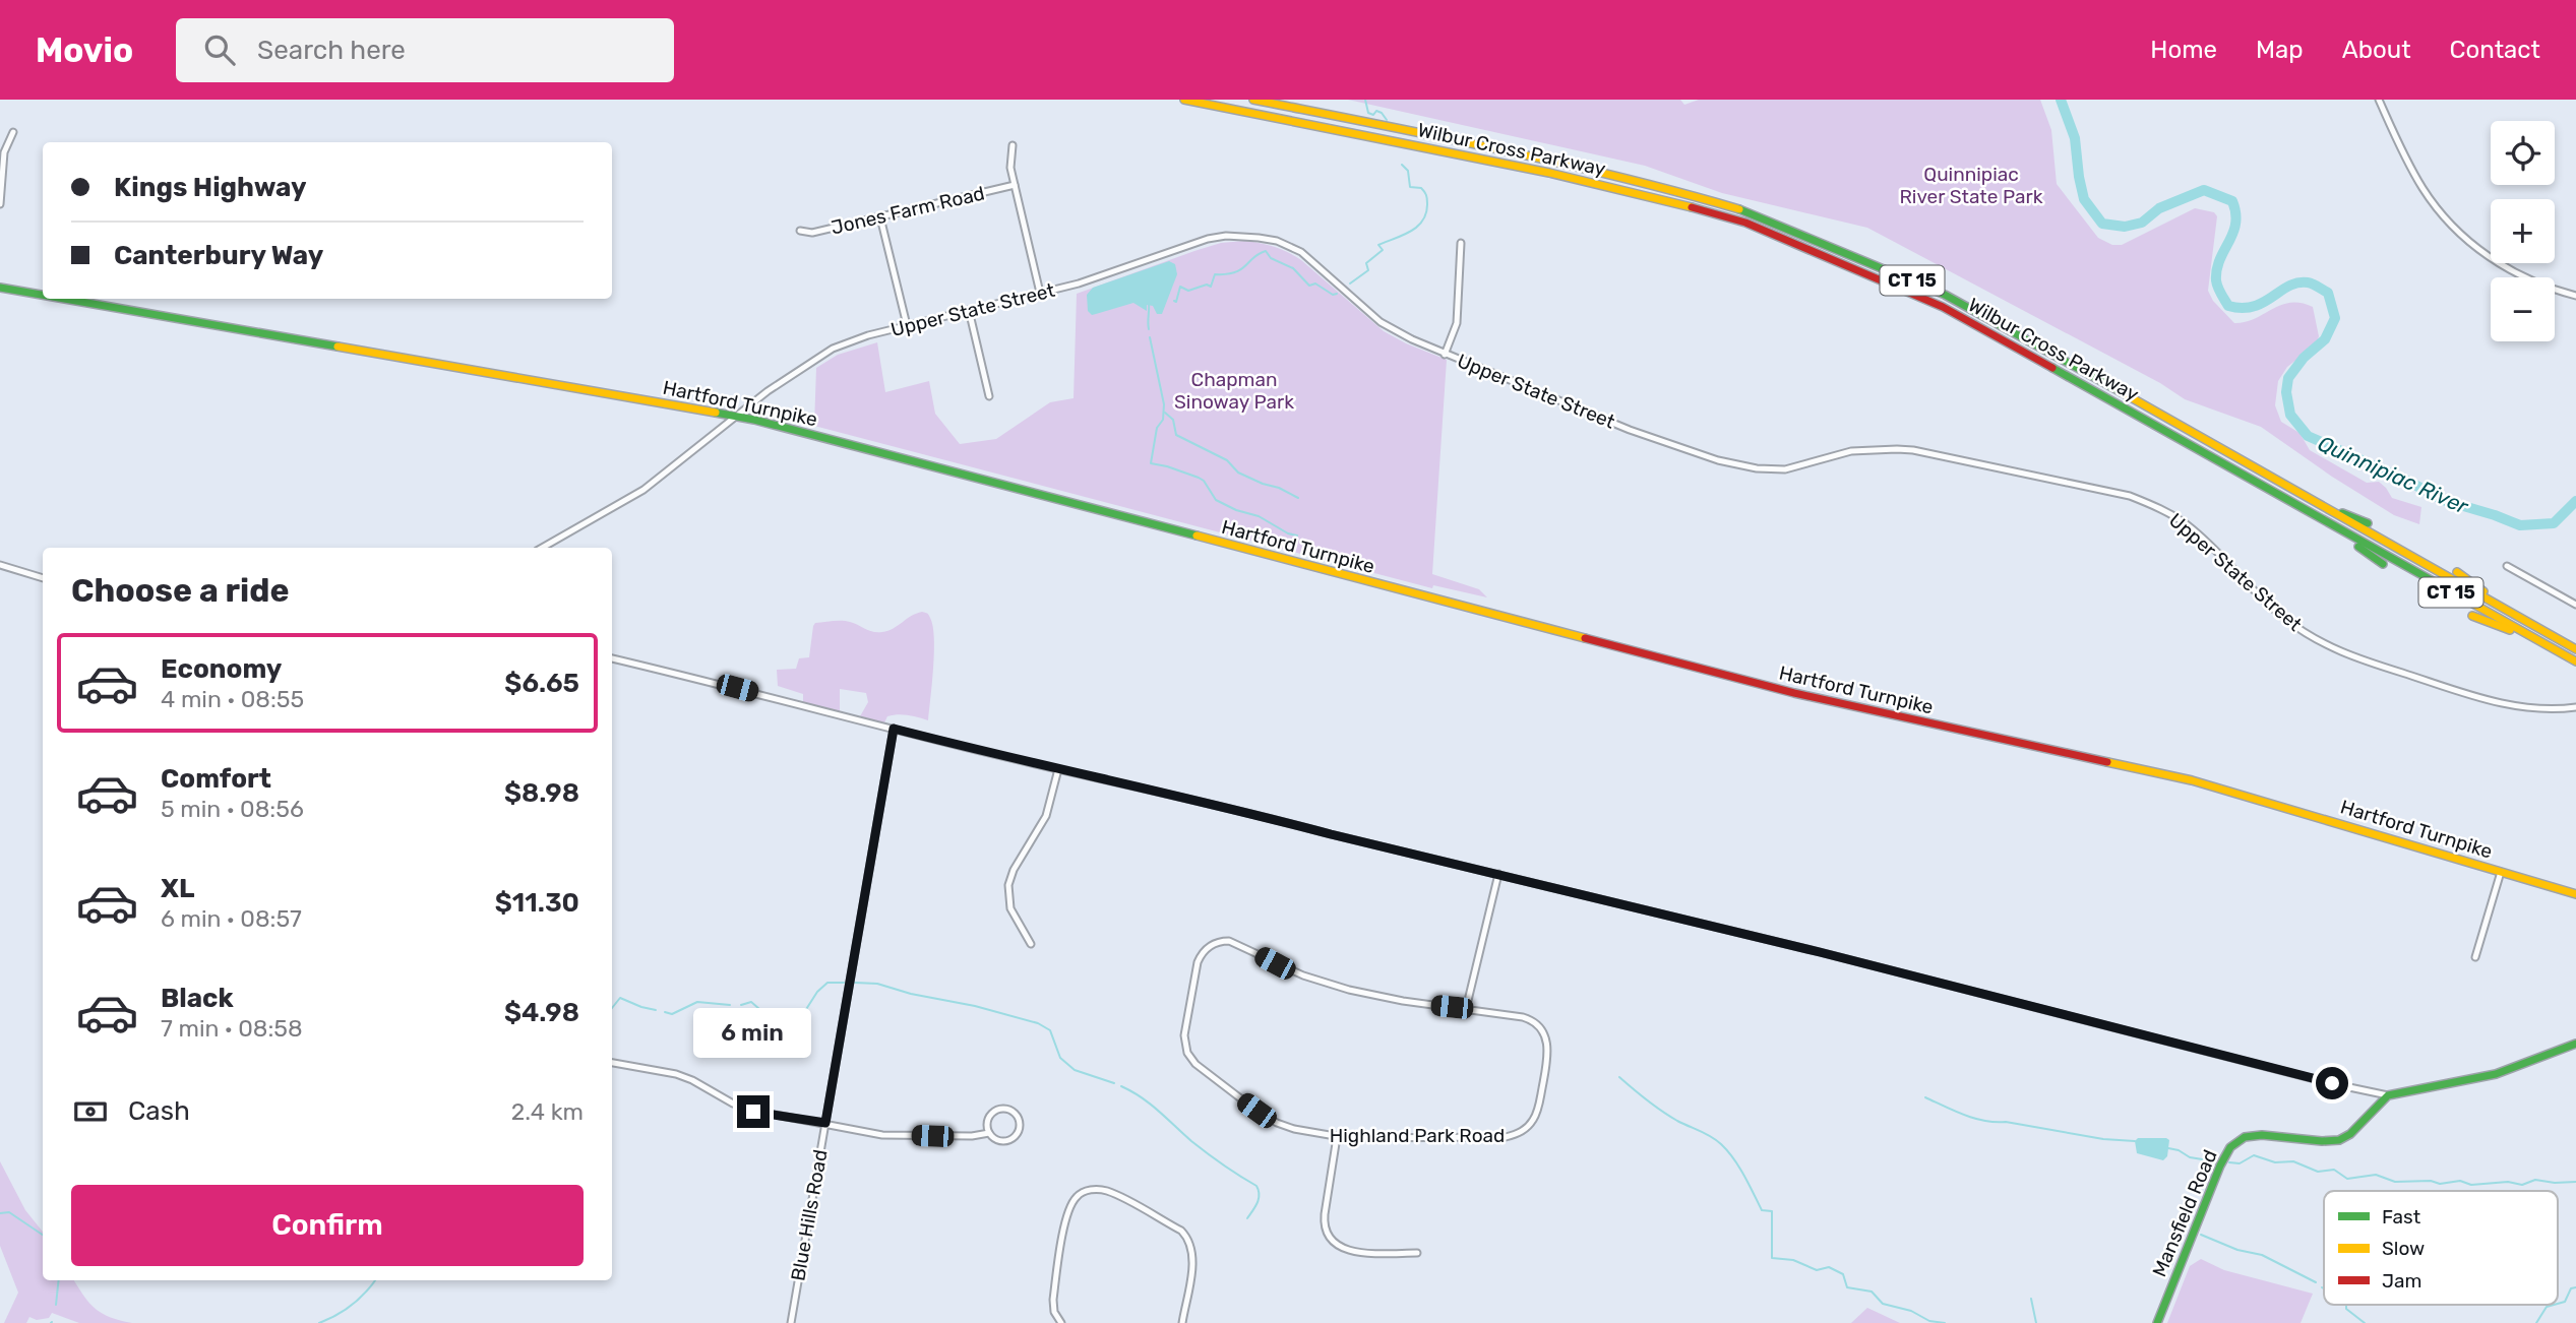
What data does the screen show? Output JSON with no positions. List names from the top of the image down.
{
  "streets": {
    "main road": [
      "Wilbur Cross Parkway",
      "CT 15",
      "Hartford Turnpike",
      "Mansfield Road"
    ],
    "street": [
      "Jones Farm Road",
      "Upper State Street",
      "Highland Park Road",
      "Blue Hills Road"
    ]
  },
  "crossings": [
    ["Upper State Street", "Hartford Turnpike"]
  ],
  "water": ["Quinnipiac River"],
  "parks": ["Quinnipiac River State Park", "Chapman Sinoway Park"],
  "legend": ["Fast", "Slow", "Jam"],
  "page": {
    "header": "Movio",
    "search": "Search here",
    "nav": [
      "Home",
      "Map",
      "About",
      "Contact"
    ],
    "map_buttons": ["+", "−"],
    "banner": ["Kings Highway", "Canterbury Way"],
    "heading": "Choose a ride",
    "list": [
      {
        "name": "Economy",
        "note": "4 min · 08:55",
        "value": "$6.65"
      },
      {
        "name": "Comfort",
        "note": "5 min · 08:56",
        "value": "$8.98"
      },
      {
        "name": "XL",
        "note": "6 min · 08:57",
        "value": "$11.30"
      },
      {
        "name": "Black",
        "note": "7 min · 08:58",
        "value": "$4.98"
      }
    ],
    "bubble": "6 min",
    "pay": ["Cash", "2.4 km"],
    "buttons": "Confirm"
  }
}
